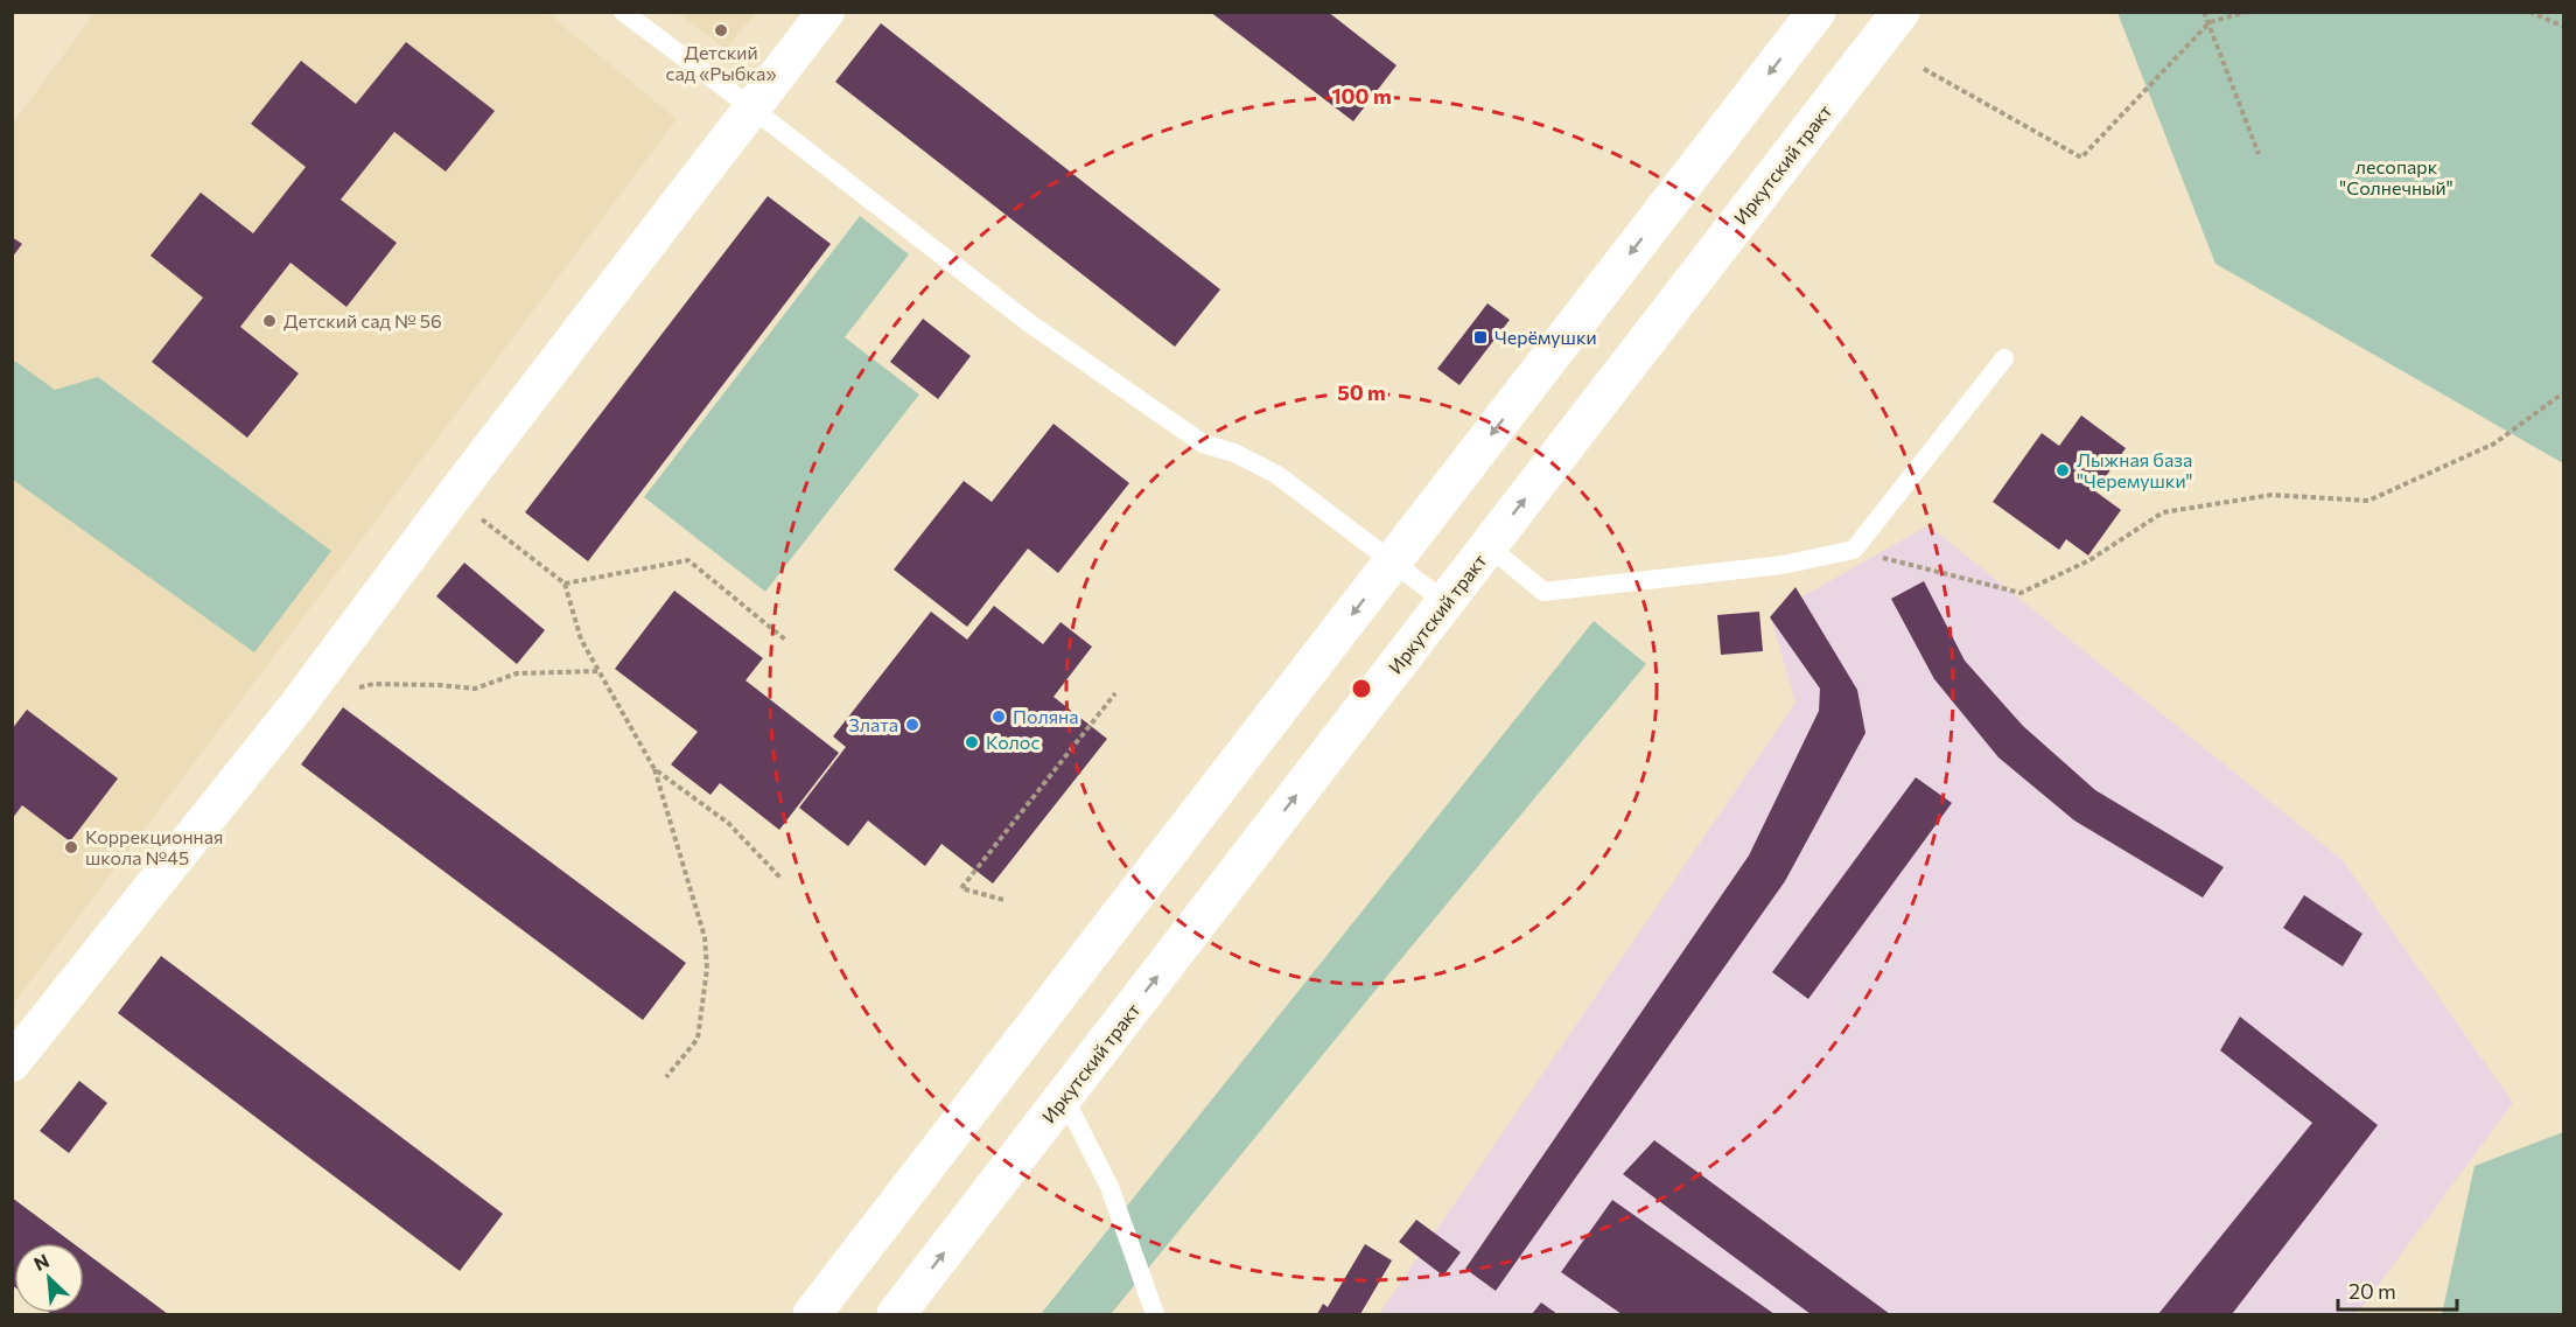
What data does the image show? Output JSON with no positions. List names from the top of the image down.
{
  "streets": {
    "main road": ["Иркутский тракт"]
  },
  "parks": ["лесопарк \"Солнечный\""],
  "places": {
    "other": [
      "Детский сад «Рыбка»",
      "Детский сад № 56",
      "Лыжная база \"Черемушки\"",
      "Поляна",
      "Злата",
      "Колос",
      "Коррекционная школа №45"
    ],
    "transit": ["Черёмушки"]
  },
  "scale_bar": "20 m",
  "north": "top left",
  "rings": ["100 m", "50 m"]
}
